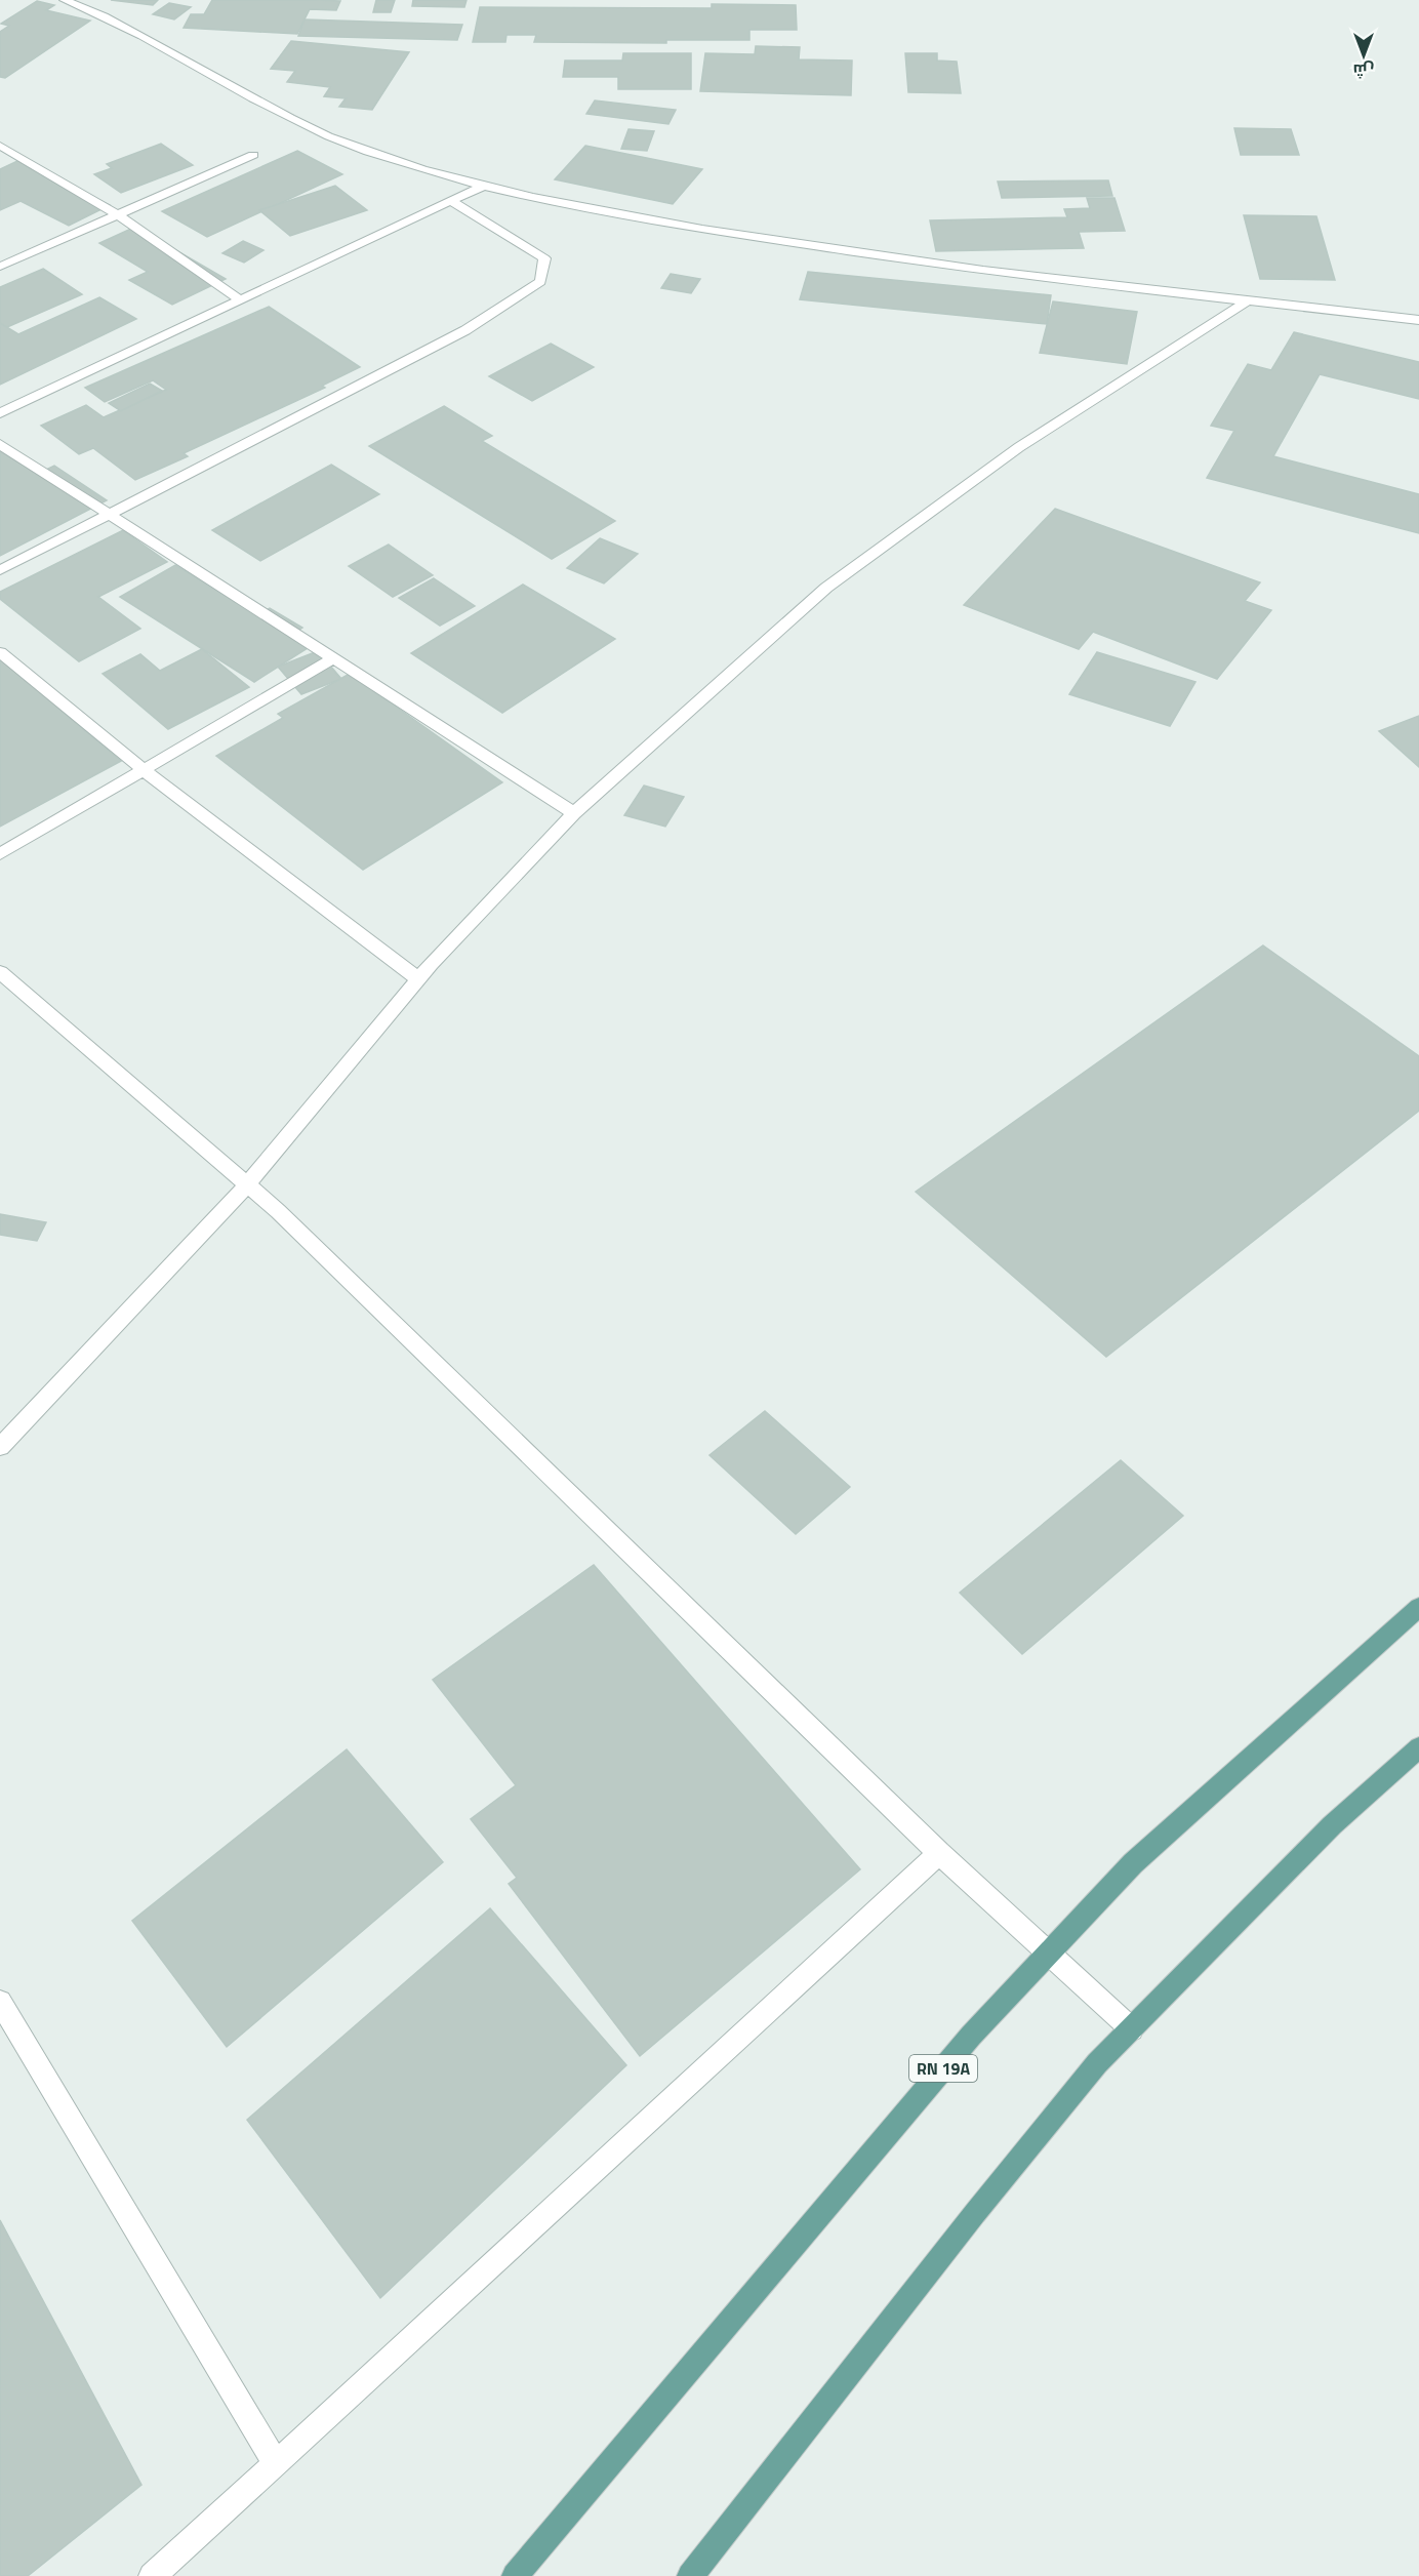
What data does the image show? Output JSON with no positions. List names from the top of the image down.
{
  "streets": {
    "main road": ["RN 19A"]
  },
  "north": "bottom"
}
